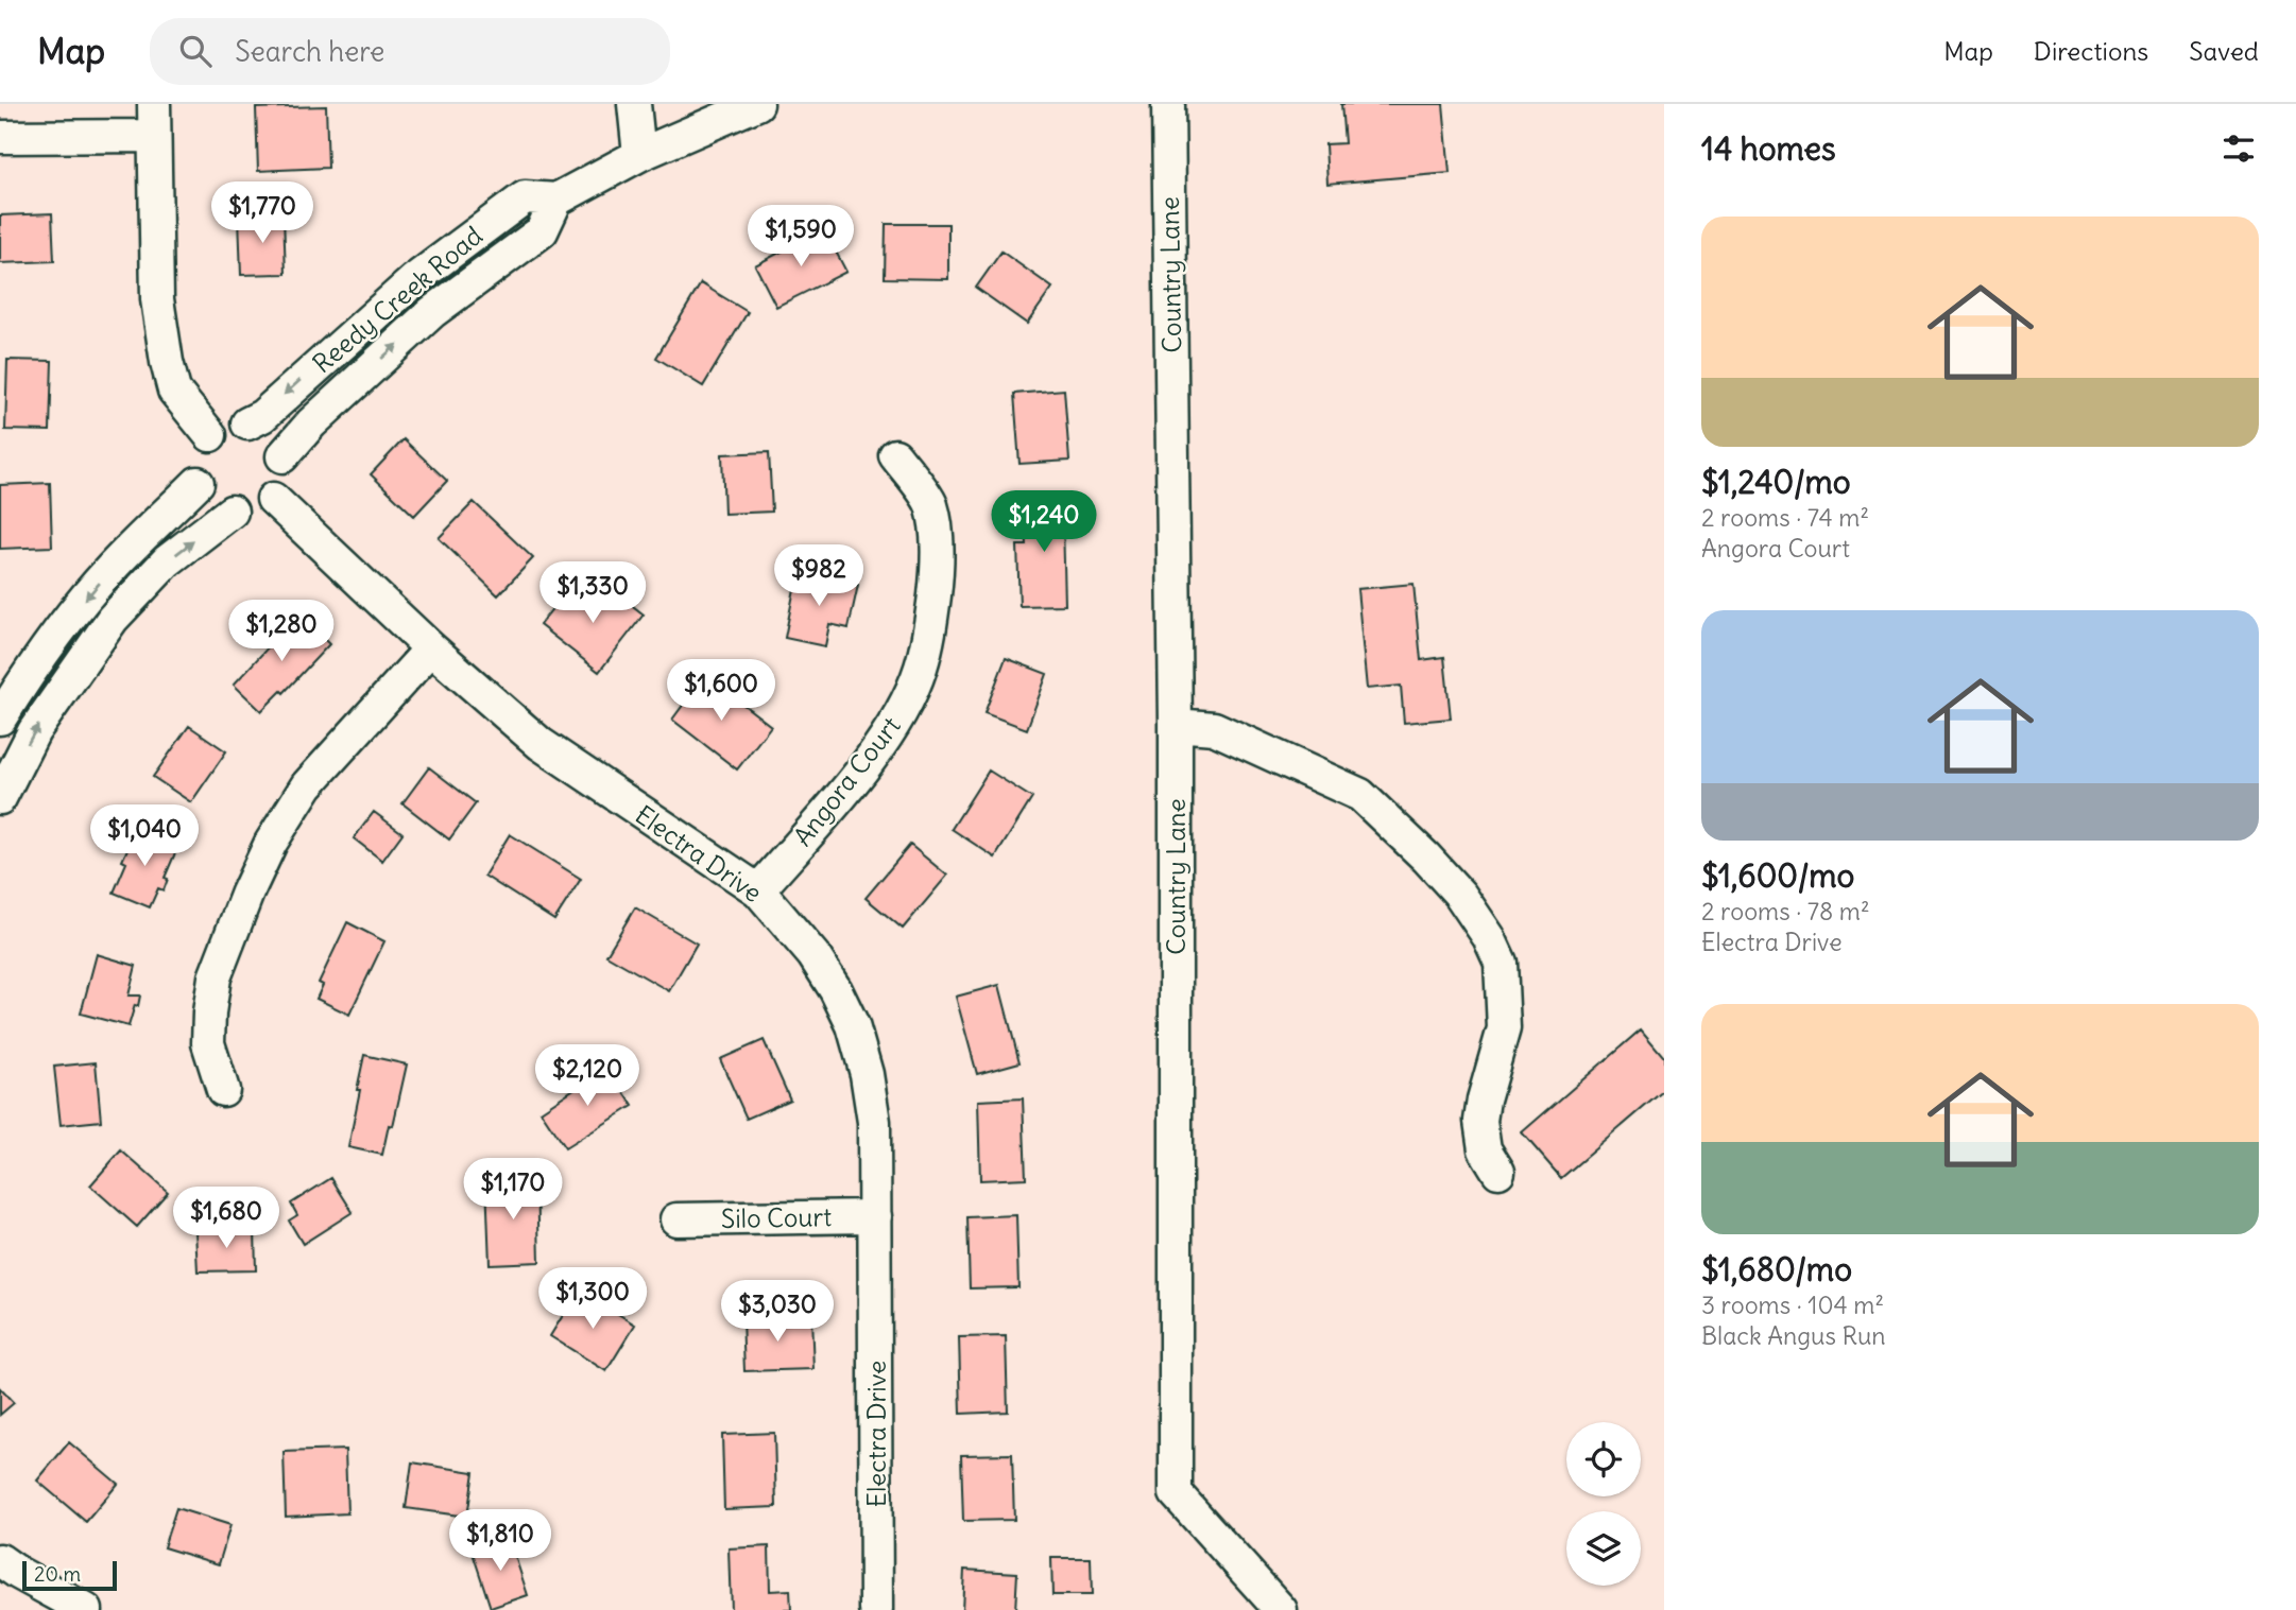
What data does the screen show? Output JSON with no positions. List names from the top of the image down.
{
  "streets": {
    "street": [
      "Country Lane",
      "Reedy Creek Road",
      "Angora Court",
      "Electra Drive",
      "Silo Court"
    ]
  },
  "crossings": [
    ["Reedy Creek Road", "Electra Drive"],
    ["Angora Court", "Electra Drive"],
    ["Electra Drive", "Silo Court"]
  ],
  "scale_bar": "20 m",
  "page": {
    "header": "Map",
    "search": "Search here",
    "nav": ["Map", "Directions", "Saved"],
    "heading": "14 homes",
    "price": [
      "$1,770",
      "$1,590",
      "$1,240",
      "$982",
      "$1,330",
      "$1,280",
      "$1,600",
      "$1,040",
      "$2,120",
      "$1,170",
      "$1,680",
      "$1,300",
      "$3,030",
      "$1,810"
    ],
    "list": [
      {
        "name": "$1,240/mo",
        "note": "2 rooms · 74 m² · Angora Court"
      },
      {
        "name": "$1,600/mo",
        "note": "2 rooms · 78 m² · Electra Drive"
      },
      {
        "name": "$1,680/mo",
        "note": "3 rooms · 104 m² · Black Angus Run"
      }
    ],
    "scale": "20 m"
  }
}
